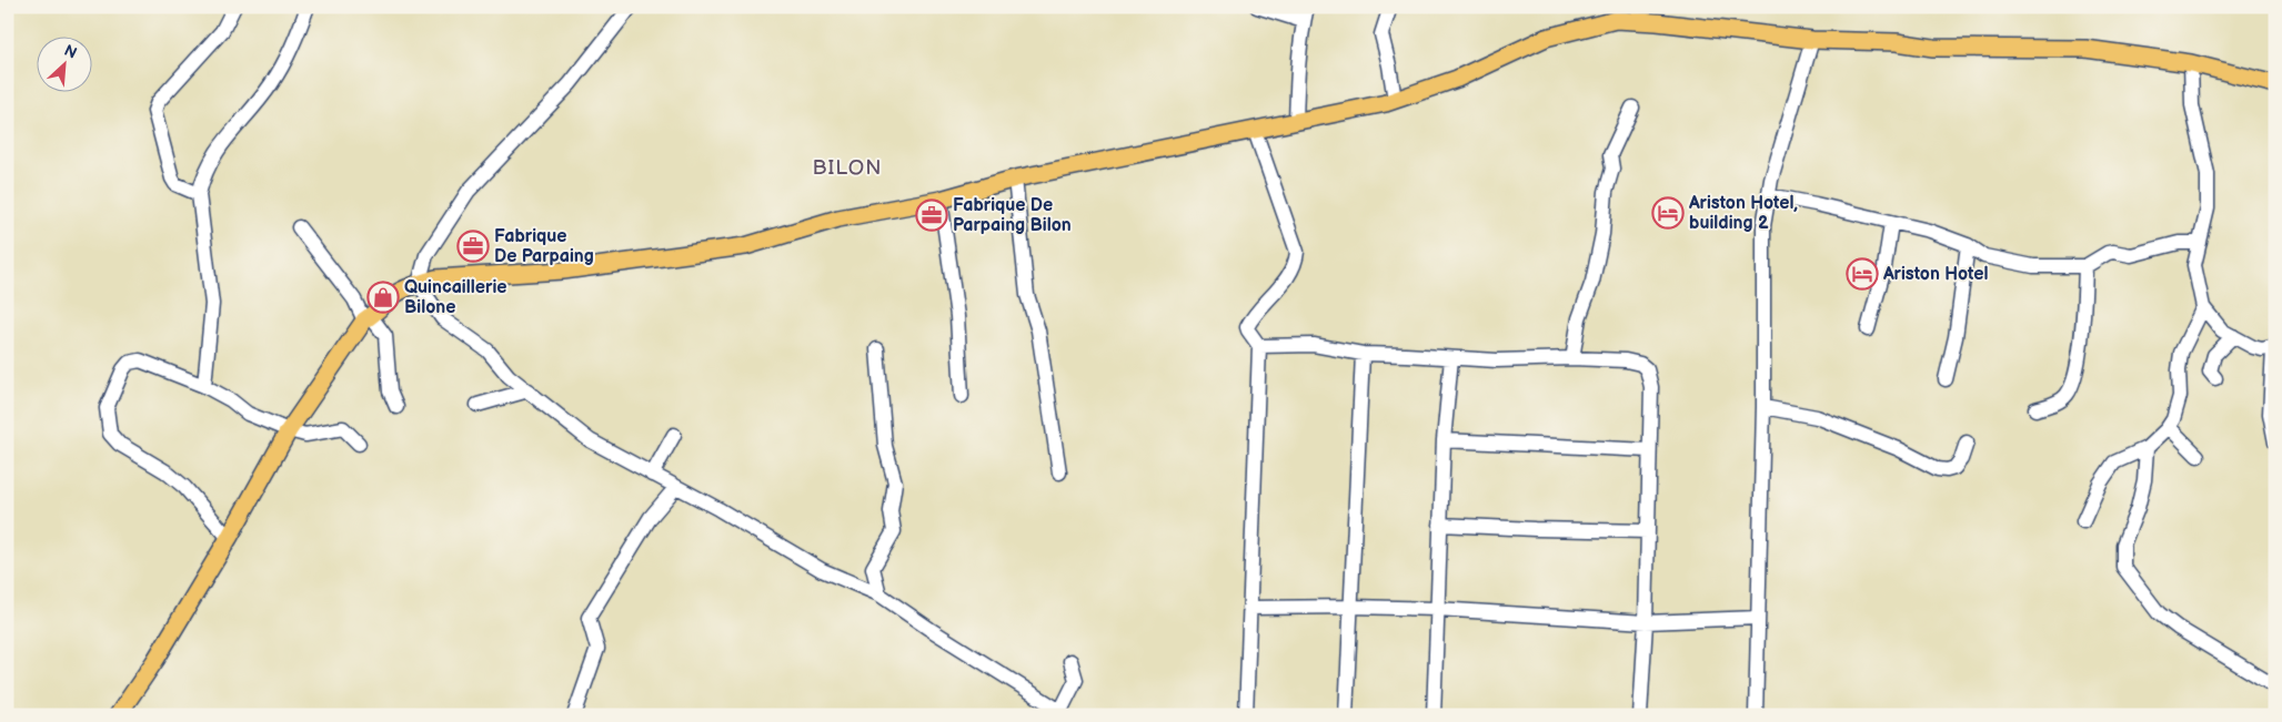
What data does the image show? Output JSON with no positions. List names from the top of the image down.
{
  "districts": ["BILON"],
  "places": {
    "hotel": ["Ariston Hotel, building 2", "Ariston Hotel"],
    "office": ["Fabrique De Parpaing Bilon", "Fabrique De Parpaing"],
    "shop": ["Quincaillerie Bilone"]
  },
  "north": "top right"
}
